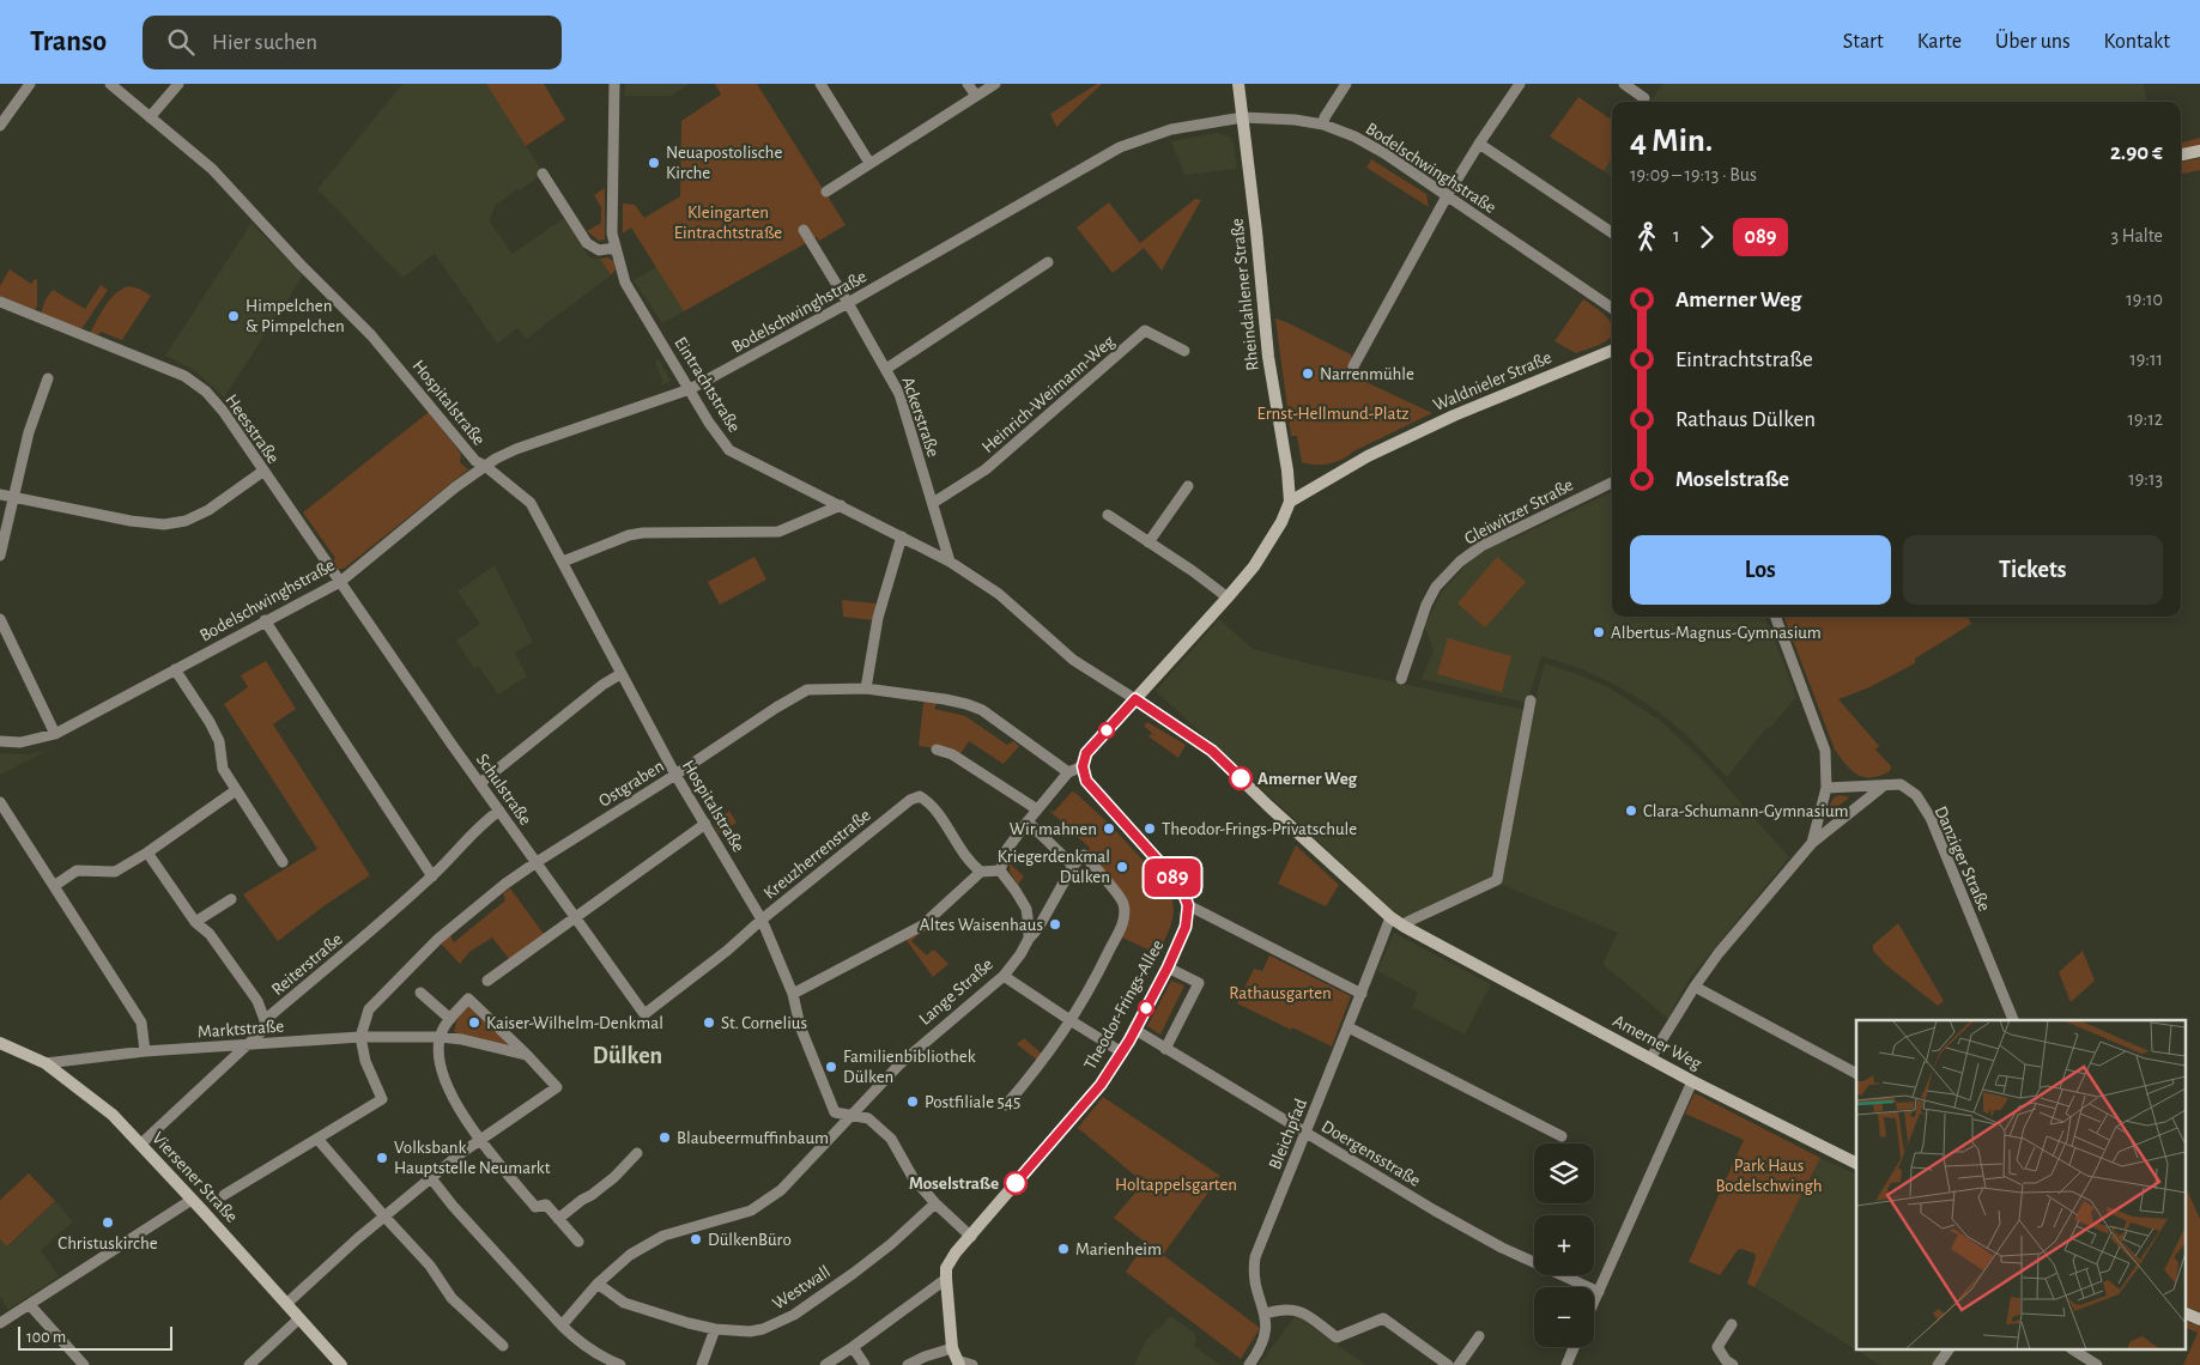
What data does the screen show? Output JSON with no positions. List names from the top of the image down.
{
  "streets": {
    "main road": [
      "Rheindahlener Straße",
      "Waldnieler Straße",
      "Theodor-Frings-Allee",
      "Amerner Weg",
      "Viersener Straße"
    ],
    "street": [
      "Bodelschwinghstraße",
      "Eintrachtstraße",
      "Heinrich-Weimann-Weg",
      "Hospitalstraße",
      "Ackerstraße",
      "Heesstraße",
      "Gleiwitzer Straße",
      "Ostgraben",
      "Schulstraße",
      "Kreuzherrenstraße",
      "Danziger Straße",
      "Reiterstraße",
      "Lange Straße",
      "Marktstraße",
      "Bleichpfad",
      "Doergensstraße",
      "Westwall"
    ]
  },
  "crossings": [
    ["Bodelschwinghstraße", "Rheindahlener Straße"],
    ["Bodelschwinghstraße", "Eintrachtstraße"],
    ["Bodelschwinghstraße", "Hospitalstraße"],
    ["Bodelschwinghstraße", "Ackerstraße"],
    ["Bodelschwinghstraße", "Heesstraße"],
    ["Bodelschwinghstraße", "Schulstraße"],
    ["Rheindahlener Straße", "Waldnieler Straße"],
    ["Eintrachtstraße", "Ackerstraße"],
    ["Eintrachtstraße", "Amerner Weg"],
    ["Heinrich-Weimann-Weg", "Ackerstraße"],
    ["Hospitalstraße", "Ostgraben"],
    ["Hospitalstraße", "Kreuzherrenstraße"],
    ["Heesstraße", "Schulstraße"],
    ["Ostgraben", "Schulstraße"],
    ["Ostgraben", "Marktstraße"],
    ["Schulstraße", "Kreuzherrenstraße"],
    ["Schulstraße", "Reiterstraße"],
    ["Reiterstraße", "Marktstraße"],
    ["Reiterstraße", "Viersener Straße"],
    ["Lange Straße", "Westwall"],
    ["Theodor-Frings-Allee", "Doergensstraße"],
    ["Marktstraße", "Viersener Straße"],
    ["Amerner Weg", "Bleichpfad"],
    ["Bleichpfad", "Doergensstraße"]
  ],
  "districts": ["Dülken"],
  "parks": [
    "Kleingarten Eintrachtstraße",
    "Ernst-Hellmund-Platz",
    "Rathausgarten",
    "Park Haus Bodelschwingh",
    "Holtappelsgarten"
  ],
  "places": [
    "Neuapostolische Kirche",
    "Himpelchen & Pimpelchen",
    "Narrenmühle",
    "Albertus-Magnus-Gymnasium",
    "Amerner Weg",
    "Clara-Schumann-Gymnasium",
    "Wir mahnen",
    "Theodor-Frings-Privatschule",
    "Kriegerdenkmal Dülken",
    "Altes Waisenhaus",
    "Kaiser-Wilhelm-Denkmal",
    "St. Cornelius",
    "Familienbibliothek Dülken",
    "Postfiliale 545",
    "Blaubeermuffinbaum",
    "Volksbank Hauptstelle Neumarkt",
    "Moselstraße",
    "Christuskirche",
    "DülkenBüro",
    "Marienheim"
  ],
  "lines": ["bus line 089"],
  "scale_bar": "100 m",
  "page": {
    "header": "Transo",
    "search": "Hier suchen",
    "nav": [
      "Start",
      "Karte",
      "Über uns",
      "Kontakt"
    ],
    "on_map": "089",
    "heading": ["4 Min.", "19:09 – 19:13 · Bus", "2.90 €"],
    "legs": ["1", "089", "3 Halte"],
    "list": [
      {
        "name": "Amerner Weg",
        "value": "19:10"
      },
      {
        "name": "Eintrachtstraße",
        "value": "19:11"
      },
      {
        "name": "Rathaus Dülken",
        "value": "19:12"
      },
      {
        "name": "Moselstraße",
        "value": "19:13"
      }
    ],
    "buttons": ["Los", "Tickets"],
    "map_buttons": ["+", "−"],
    "scale": "100 m"
  }
}
